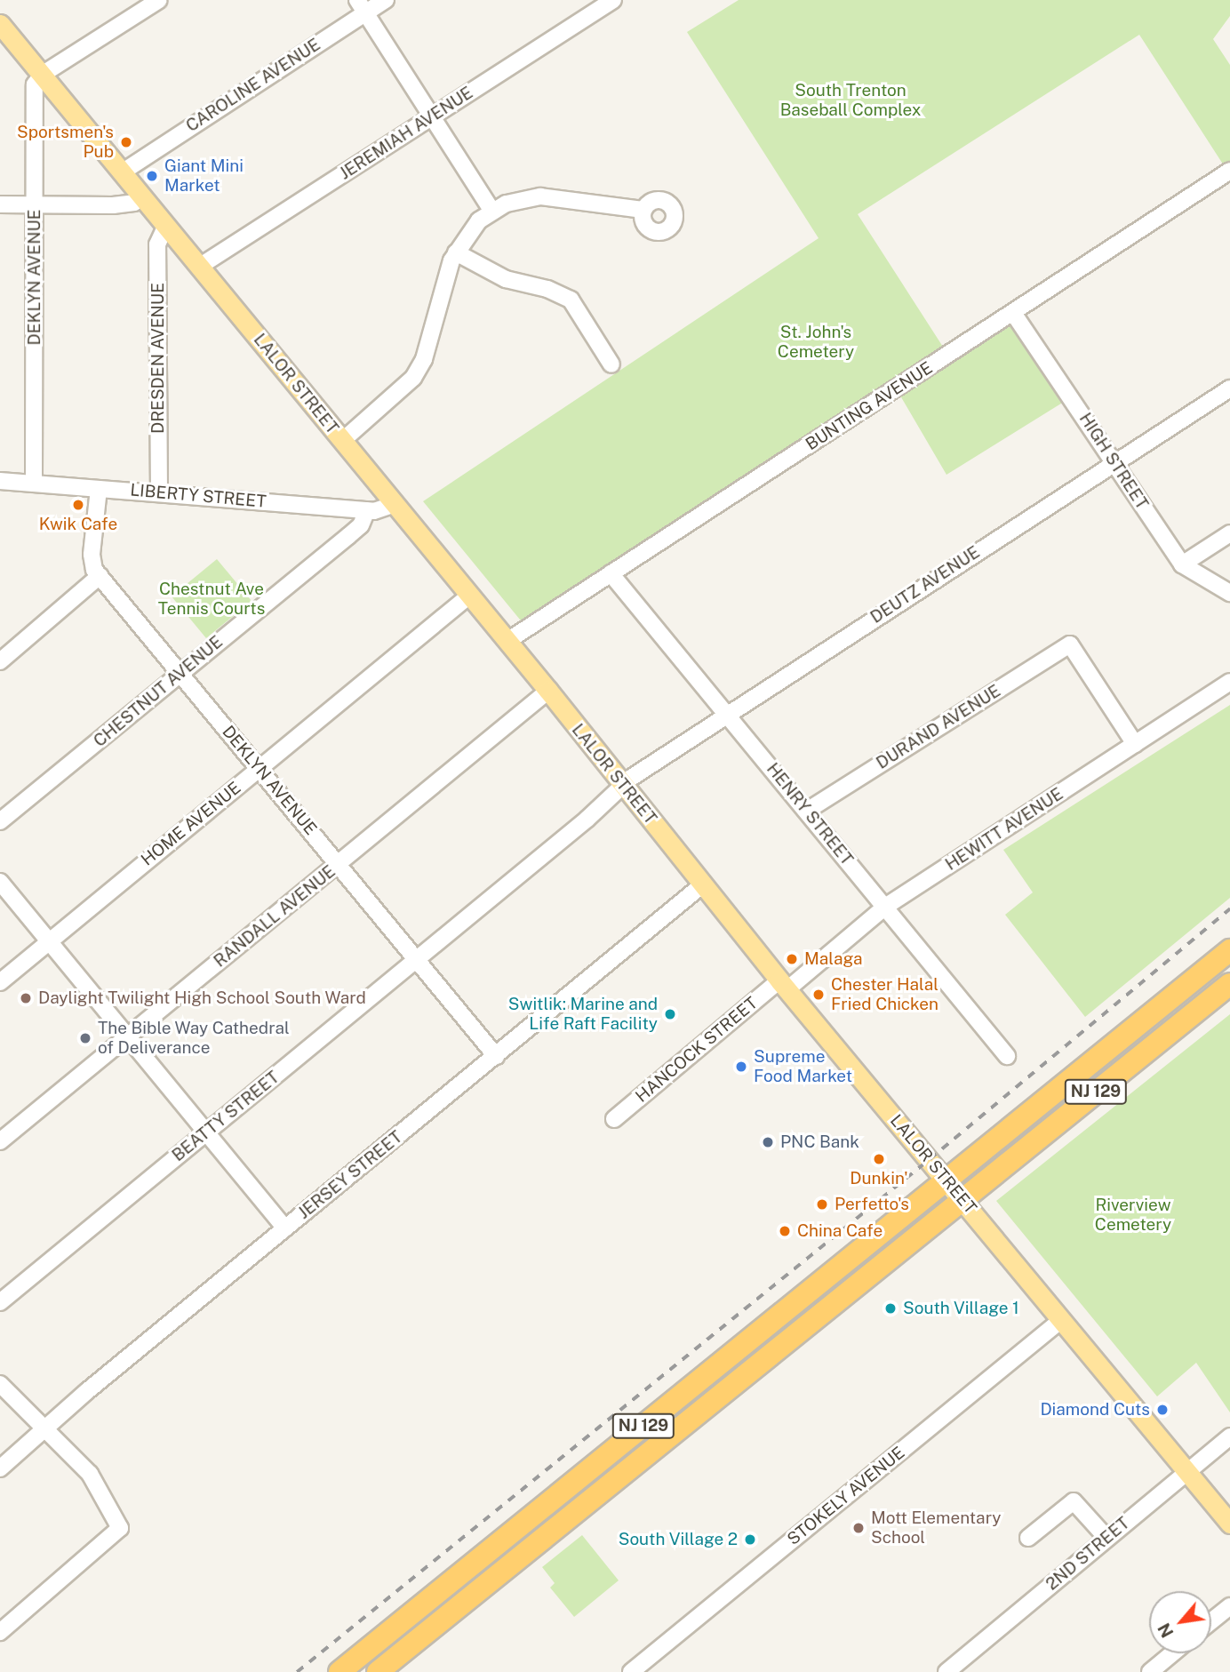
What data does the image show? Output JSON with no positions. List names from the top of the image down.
{
  "streets": {
    "highway": ["NJ 129"],
    "main road": ["LALOR STREET"],
    "street": [
      "CAROLINE AVENUE",
      "JEREMIAH AVENUE",
      "DEKLYN AVENUE",
      "DRESDEN AVENUE",
      "BUNTING AVENUE",
      "HIGH STREET",
      "LIBERTY STREET",
      "DEUTZ AVENUE",
      "CHESTNUT AVENUE",
      "DURAND AVENUE",
      "HENRY STREET",
      "HOME AVENUE",
      "HEWITT AVENUE",
      "RANDALL AVENUE",
      "HANCOCK STREET",
      "BEATTY STREET",
      "JERSEY STREET",
      "STOKELY AVENUE",
      "2ND STREET"
    ]
  },
  "crossings": [
    ["CAROLINE AVENUE", "LALOR STREET"],
    ["JEREMIAH AVENUE", "LALOR STREET"],
    ["DEKLYN AVENUE", "LALOR STREET"],
    ["DEKLYN AVENUE", "LIBERTY STREET"],
    ["DEKLYN AVENUE", "CHESTNUT AVENUE"],
    ["DEKLYN AVENUE", "HOME AVENUE"],
    ["DEKLYN AVENUE", "RANDALL AVENUE"],
    ["DEKLYN AVENUE", "BEATTY STREET"],
    ["DEKLYN AVENUE", "JERSEY STREET"],
    ["DRESDEN AVENUE", "LALOR STREET"],
    ["DRESDEN AVENUE", "LIBERTY STREET"],
    ["LALOR STREET", "BUNTING AVENUE"],
    ["LALOR STREET", "LIBERTY STREET"],
    ["LALOR STREET", "DEUTZ AVENUE"],
    ["LALOR STREET", "HOME AVENUE"],
    ["LALOR STREET", "HEWITT AVENUE"],
    ["LALOR STREET", "RANDALL AVENUE"],
    ["LALOR STREET", "HANCOCK STREET"],
    ["LALOR STREET", "NJ 129"],
    ["LALOR STREET", "BEATTY STREET"],
    ["LALOR STREET", "JERSEY STREET"],
    ["LALOR STREET", "STOKELY AVENUE"],
    ["LALOR STREET", "2ND STREET"],
    ["BUNTING AVENUE", "HIGH STREET"],
    ["BUNTING AVENUE", "HENRY STREET"],
    ["HIGH STREET", "DEUTZ AVENUE"],
    ["LIBERTY STREET", "CHESTNUT AVENUE"],
    ["DEUTZ AVENUE", "HENRY STREET"],
    ["DEUTZ AVENUE", "BEATTY STREET"],
    ["DURAND AVENUE", "HENRY STREET"],
    ["DURAND AVENUE", "HEWITT AVENUE"],
    ["HENRY STREET", "HEWITT AVENUE"],
    ["HEWITT AVENUE", "HANCOCK STREET"]
  ],
  "parks": [
    "South Trenton Baseball Complex",
    "St. John's Cemetery",
    "Chestnut Ave Tennis Courts",
    "Riverview Cemetery"
  ],
  "places": [
    "Sportsmen's Pub",
    "Giant Mini Market",
    "Kwik Cafe",
    "Malaga",
    "Chester Halal Fried Chicken",
    "Daylight Twilight High School South Ward",
    "Switlik: Marine and Life Raft Facility",
    "The Bible Way Cathedral of Deliverance",
    "Supreme Food Market",
    "PNC Bank",
    "Dunkin'",
    "Perfetto's",
    "China Cafe",
    "South Village 1",
    "Diamond Cuts",
    "Mott Elementary School",
    "South Village 2"
  ],
  "north": "bottom left"
}
